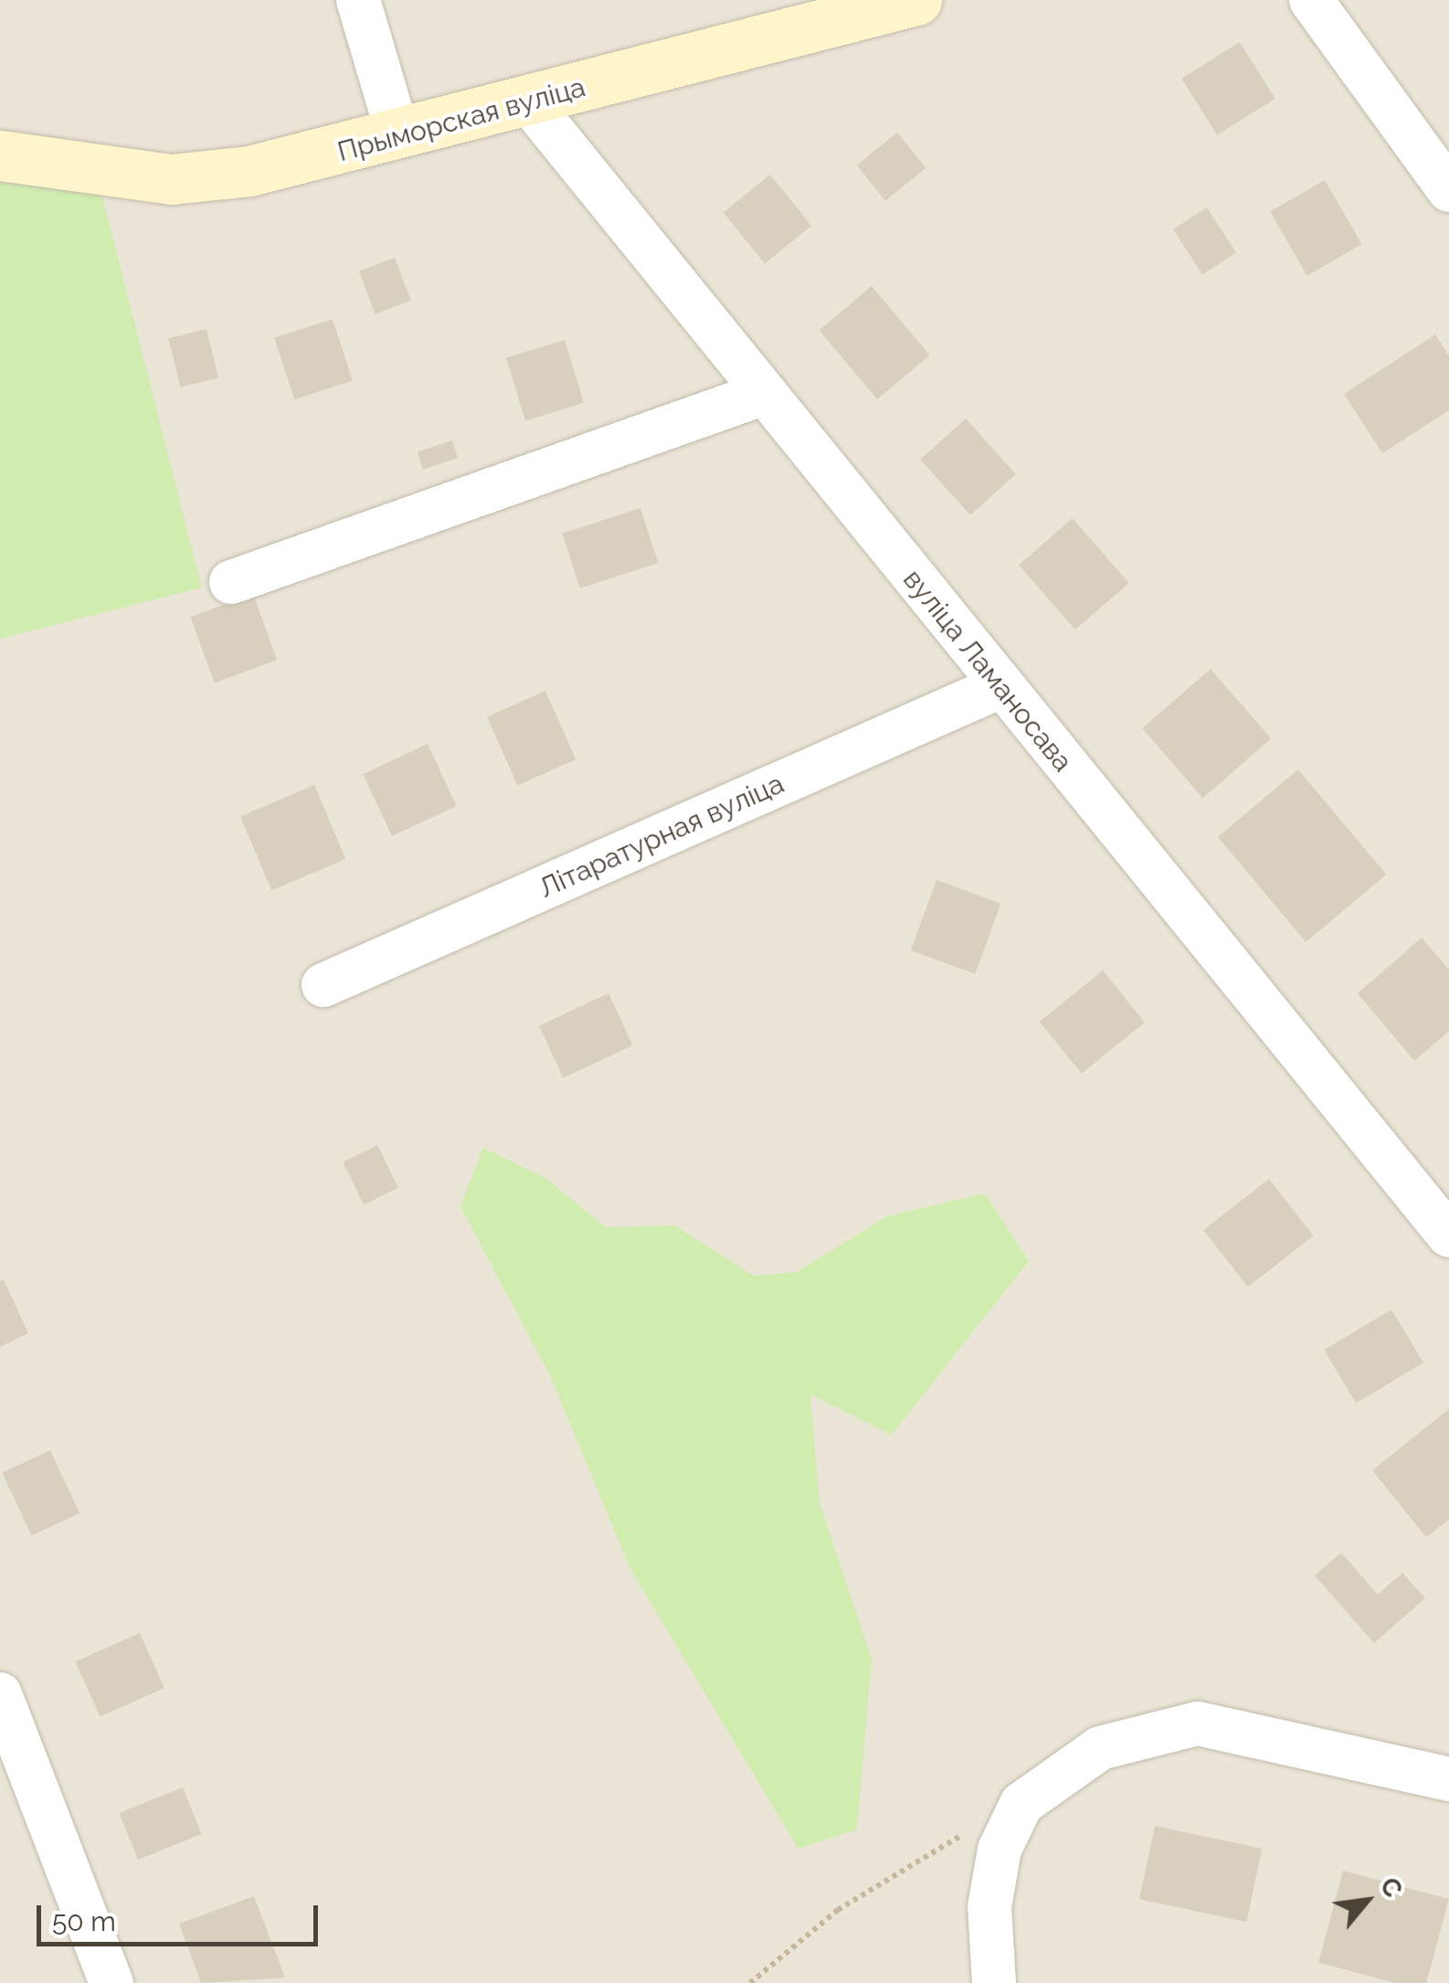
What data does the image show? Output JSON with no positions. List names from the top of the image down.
{
  "streets": {
    "main road": ["Прыморская вуліца"],
    "street": ["вуліца Ламаносава", "Літаратурная вуліца"]
  },
  "crossings": [
    ["Прыморская вуліца", "вуліца Ламаносава"],
    ["вуліца Ламаносава", "Літаратурная вуліца"]
  ],
  "scale_bar": "50 m",
  "north": "top right"
}
